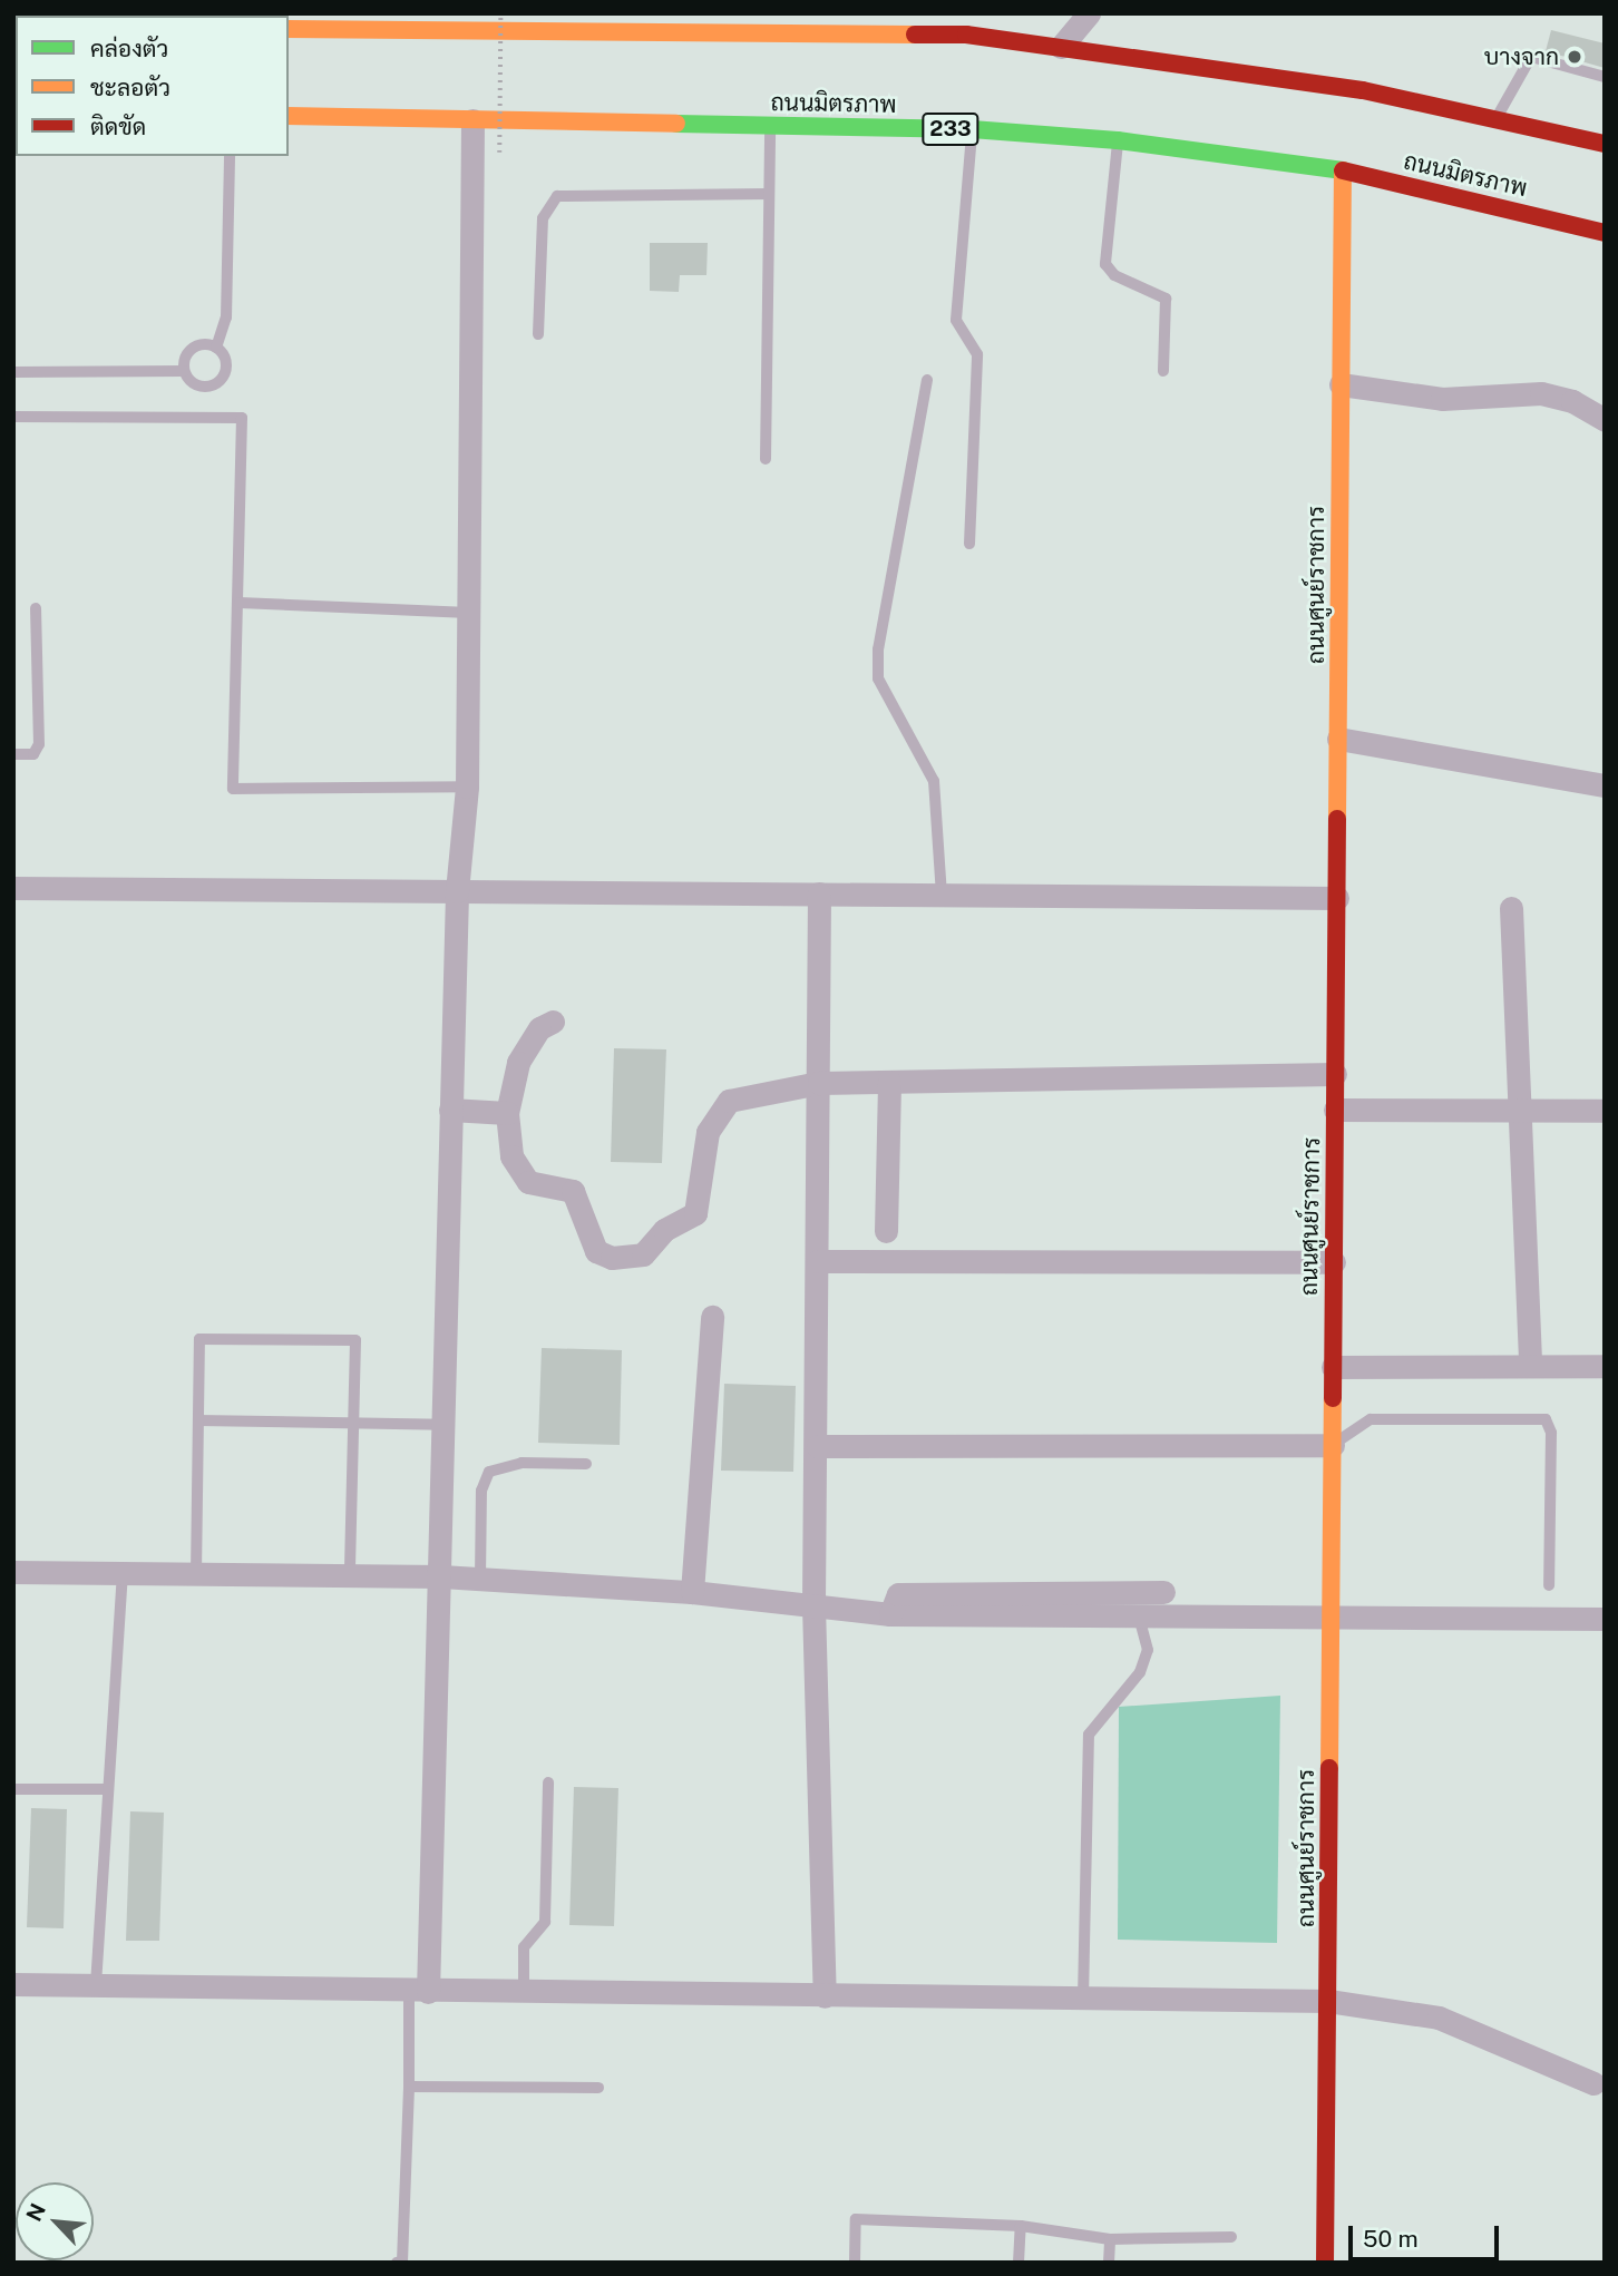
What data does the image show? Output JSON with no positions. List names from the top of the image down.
{
  "streets": {
    "main road": ["ถนนมิตรภาพ", "233", "ถนนศูนย์ราชการ"]
  },
  "crossings": [
    ["ถนนมิตรภาพ", "ถนนศูนย์ราชการ"]
  ],
  "places": ["บางจาก"],
  "legend": ["คล่องตัว", "ชะลอตัว", "ติดขัด"],
  "scale_bar": "50 m",
  "north": "top left"
}
